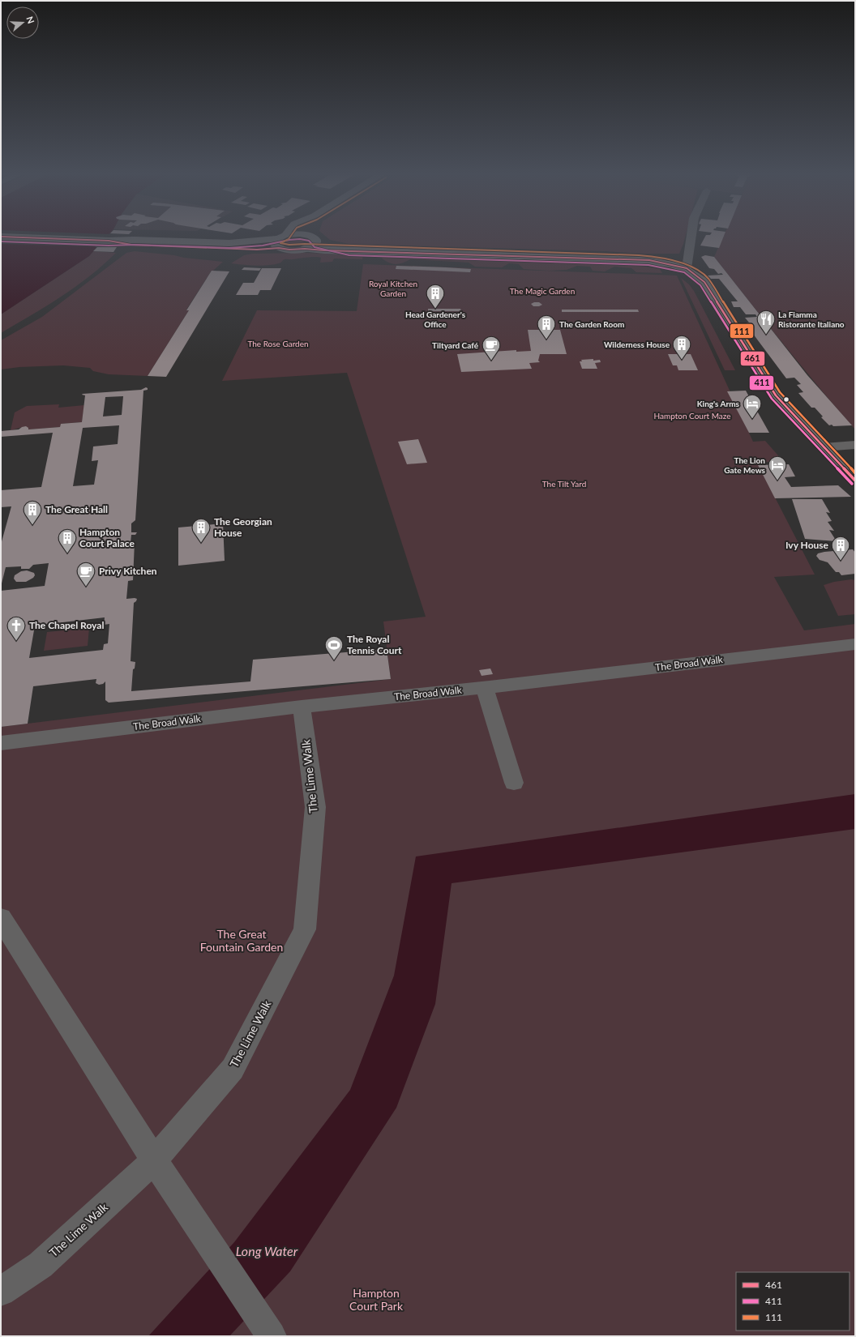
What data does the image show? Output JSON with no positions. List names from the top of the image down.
{
  "streets": {
    "street": ["The Broad Walk", "The Lime Walk"]
  },
  "crossings": [
    ["The Broad Walk", "The Lime Walk"]
  ],
  "water": ["Long Water"],
  "parks": [
    "Royal Kitchen Garden",
    "The Magic Garden",
    "The Rose Garden",
    "Hampton Court Maze",
    "The Tilt Yard",
    "The Great Fountain Garden",
    "Hampton Court Park"
  ],
  "places": {
    "building": [
      "Head Gardener's Office",
      "The Garden Room",
      "Wilderness House",
      "The Great Hall",
      "The Georgian House",
      "Hampton Court Palace",
      "Ivy House"
    ],
    "restaurant": ["La Fiamma Ristorante Italiano"],
    "cafe": ["Tiltyard Café", "Privy Kitchen"],
    "hotel": ["King's Arms", "The Lion Gate Mews"],
    "church": ["The Chapel Royal"],
    "sports": ["The Royal Tennis Court"]
  },
  "lines": ["transit line 111", "transit line 461", "transit line 411"],
  "legend": ["461", "411", "111"],
  "north": "right"
}
